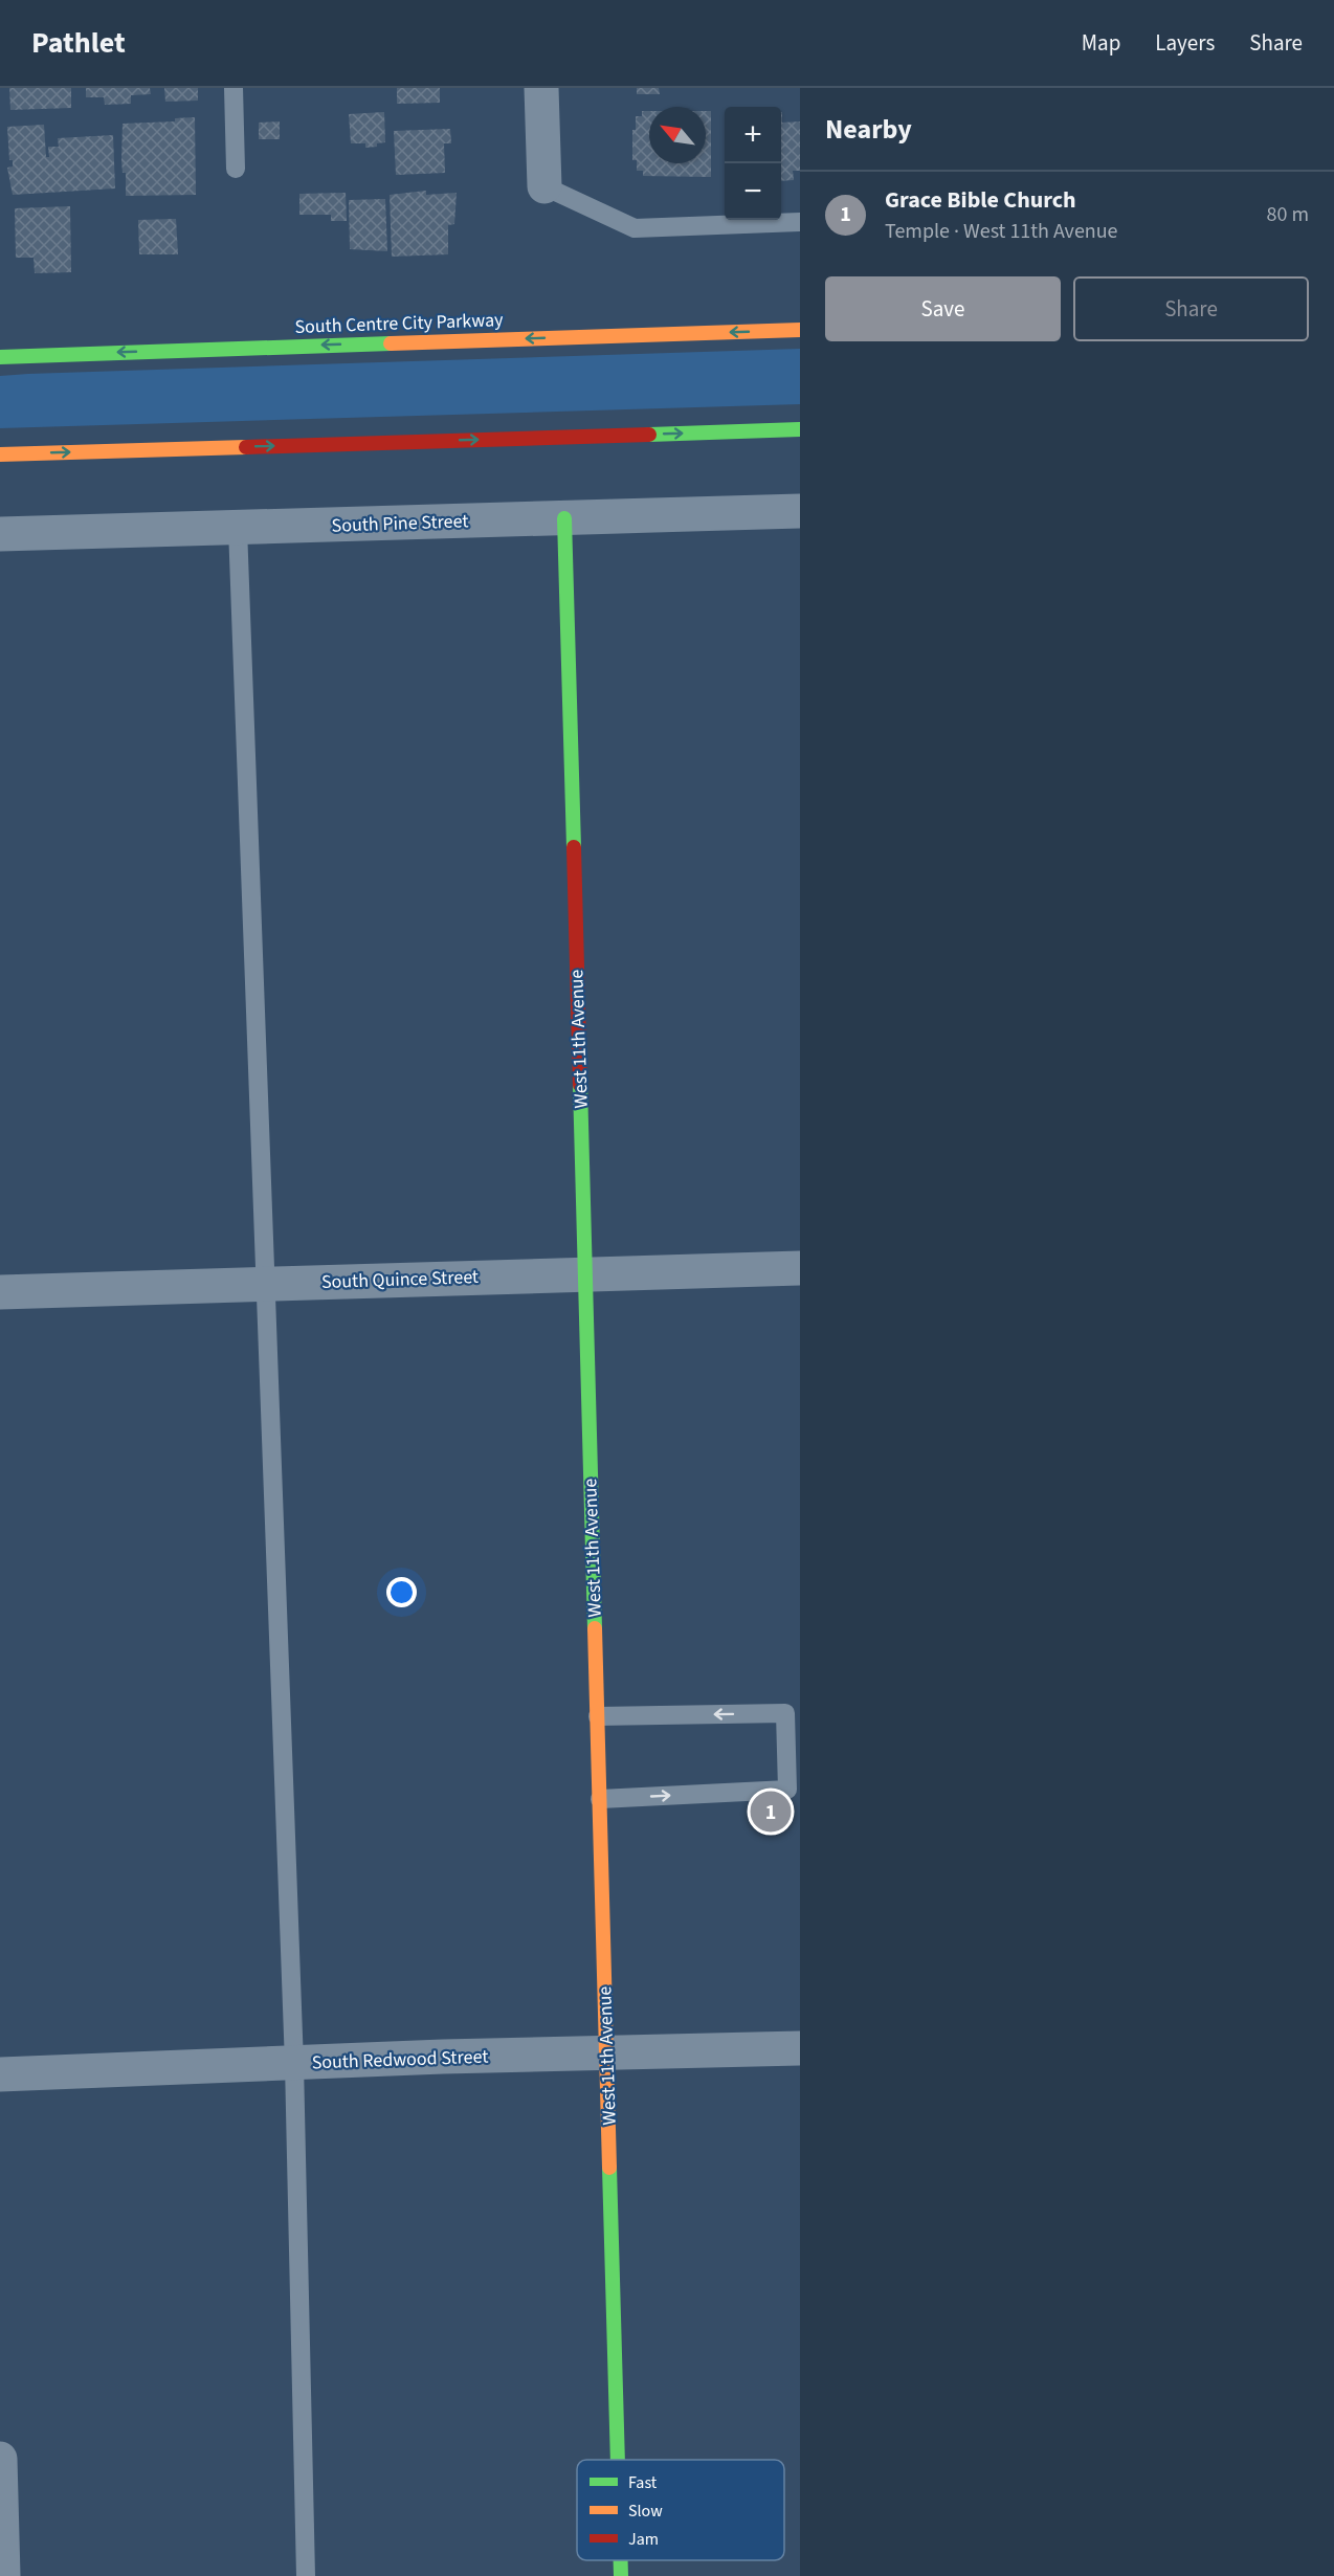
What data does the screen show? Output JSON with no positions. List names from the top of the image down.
{
  "streets": {
    "main road": ["South Centre City Parkway", "West 11th Avenue"],
    "street": ["South Pine Street", "South Quince Street", "South Redwood Street"]
  },
  "crossings": [
    ["South Pine Street", "West 11th Avenue"],
    ["West 11th Avenue", "South Quince Street"],
    ["West 11th Avenue", "South Redwood Street"]
  ],
  "legend": ["Fast", "Slow", "Jam"],
  "north": "top left",
  "page": {
    "header": "Pathlet",
    "nav": ["Map", "Layers", "Share"],
    "heading": "Nearby",
    "map_buttons": ["+", "−"],
    "list": [
      {
        "mark": "1",
        "name": "Grace Bible Church",
        "note": "Temple · West 11th Avenue",
        "value": "80 m"
      }
    ],
    "buttons": ["Save", "Share"],
    "pins": "1"
  }
}
